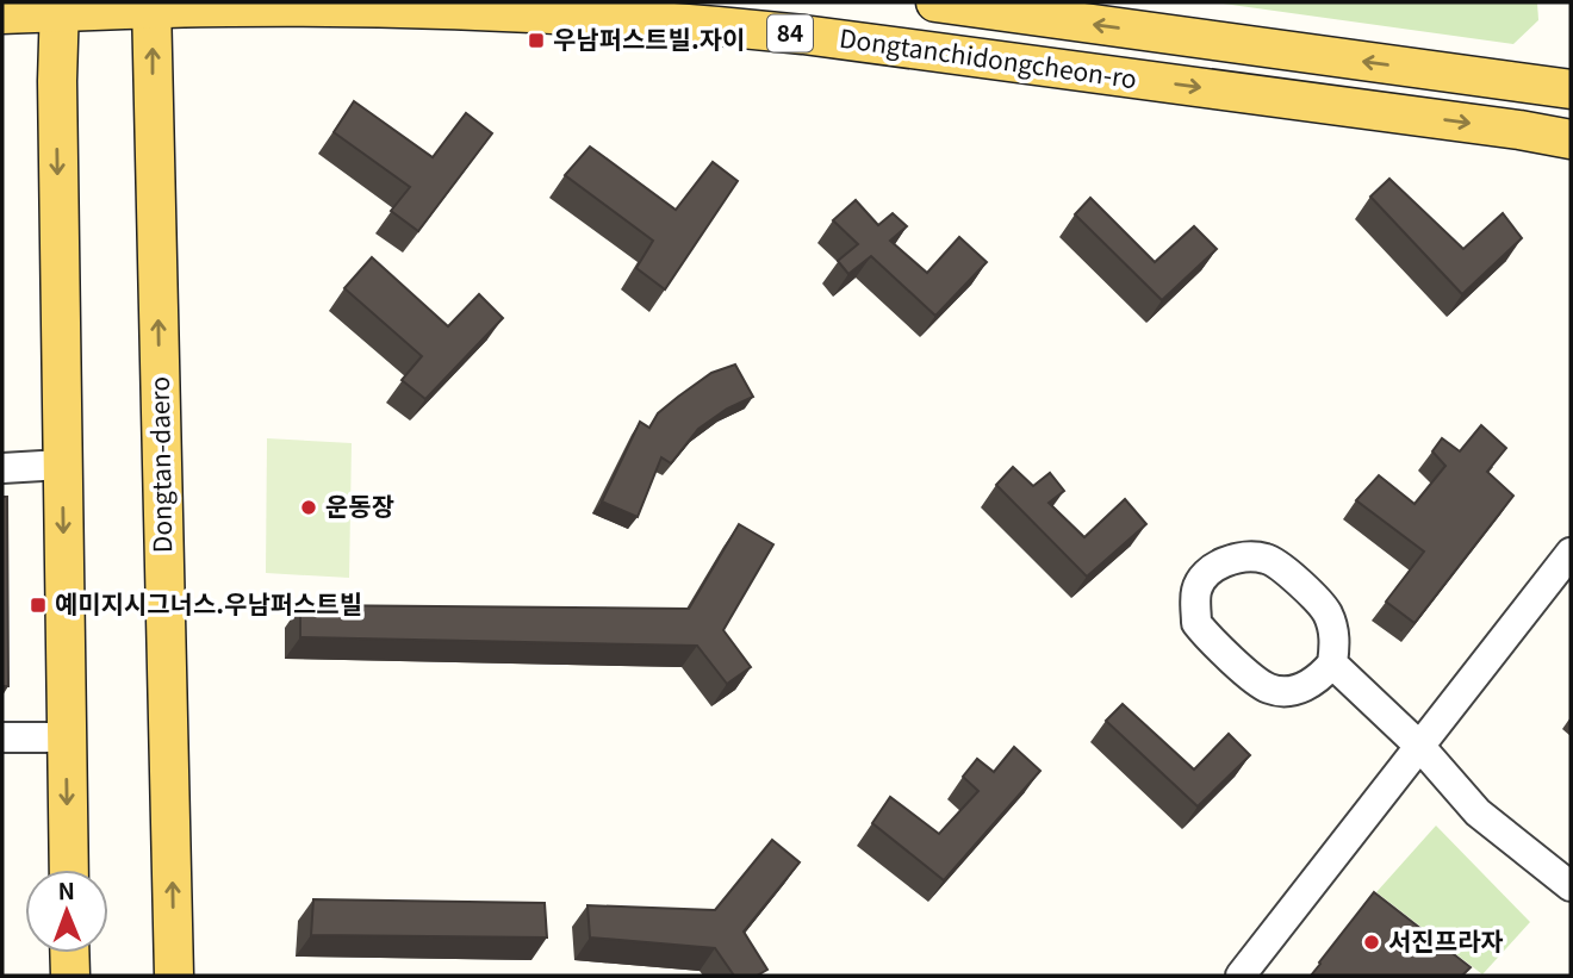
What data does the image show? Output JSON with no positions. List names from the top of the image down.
{
  "streets": {
    "main road": ["84", "Dongtanchidongcheon-ro", "Dongtan-daero"]
  },
  "crossings": [
    ["Dongtanchidongcheon-ro", "Dongtan-daero"]
  ],
  "places": {
    "transit": ["우남퍼스트빌.자이", "예미지시그너스.우남퍼스트빌"],
    "other": ["운동장", "서진프라자"]
  },
  "north": "top"
}
